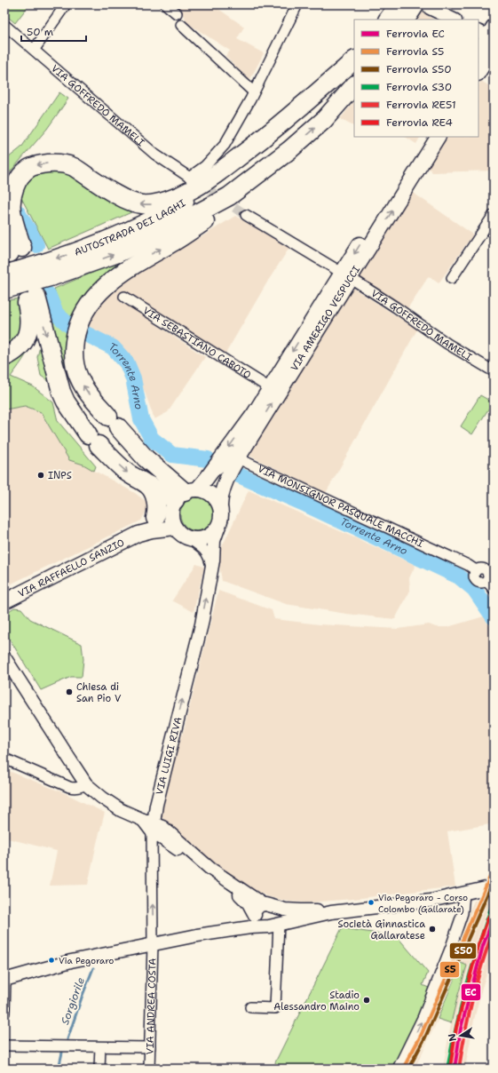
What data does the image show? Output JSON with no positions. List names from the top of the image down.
{
  "streets": {
    "highway": ["AUTOSTRADA DEI LAGHI"],
    "main road": ["VIA AMERIGO VESPUCCI", "VIA RAFFAELLO SANZIO"],
    "street": [
      "VIA GOFFREDO MAMELI",
      "VIA SEBASTIANO CABOTO",
      "VIA MONSIGNOR PASQUALE MACCHI",
      "VIA LUIGI RIVA",
      "VIA ANDREA COSTA"
    ]
  },
  "crossings": [
    ["VIA GOFFREDO MAMELI", "VIA AMERIGO VESPUCCI"],
    ["VIA AMERIGO VESPUCCI", "VIA SEBASTIANO CABOTO"],
    ["VIA AMERIGO VESPUCCI", "VIA MONSIGNOR PASQUALE MACCHI"],
    ["VIA AMERIGO VESPUCCI", "VIA RAFFAELLO SANZIO"],
    ["VIA AMERIGO VESPUCCI", "VIA LUIGI RIVA"],
    ["VIA RAFFAELLO SANZIO", "VIA LUIGI RIVA"],
    ["VIA LUIGI RIVA", "VIA ANDREA COSTA"]
  ],
  "one_way": ["VIA LUIGI RIVA"],
  "water": ["Torrente Arno", "Sorgiorile"],
  "places": [
    "INPS",
    "Chiesa di San Pio V",
    "Via Pegoraro - Corso Colombo (Gallarate)",
    "Società Ginnastica Gallaratese",
    "Via Pegoraro",
    "Stadio Alessandro Maino"
  ],
  "lines": [
    "rail line S5",
    "rail line S50",
    "rail line S30",
    "rail line RE4",
    "rail line EC",
    "rail line RE51"
  ],
  "legend": [
    "Ferrovia EC",
    "Ferrovia S5",
    "Ferrovia S50",
    "Ferrovia S30",
    "Ferrovia RE51",
    "Ferrovia RE4"
  ],
  "scale_bar": "50 m",
  "north": "left"
}
